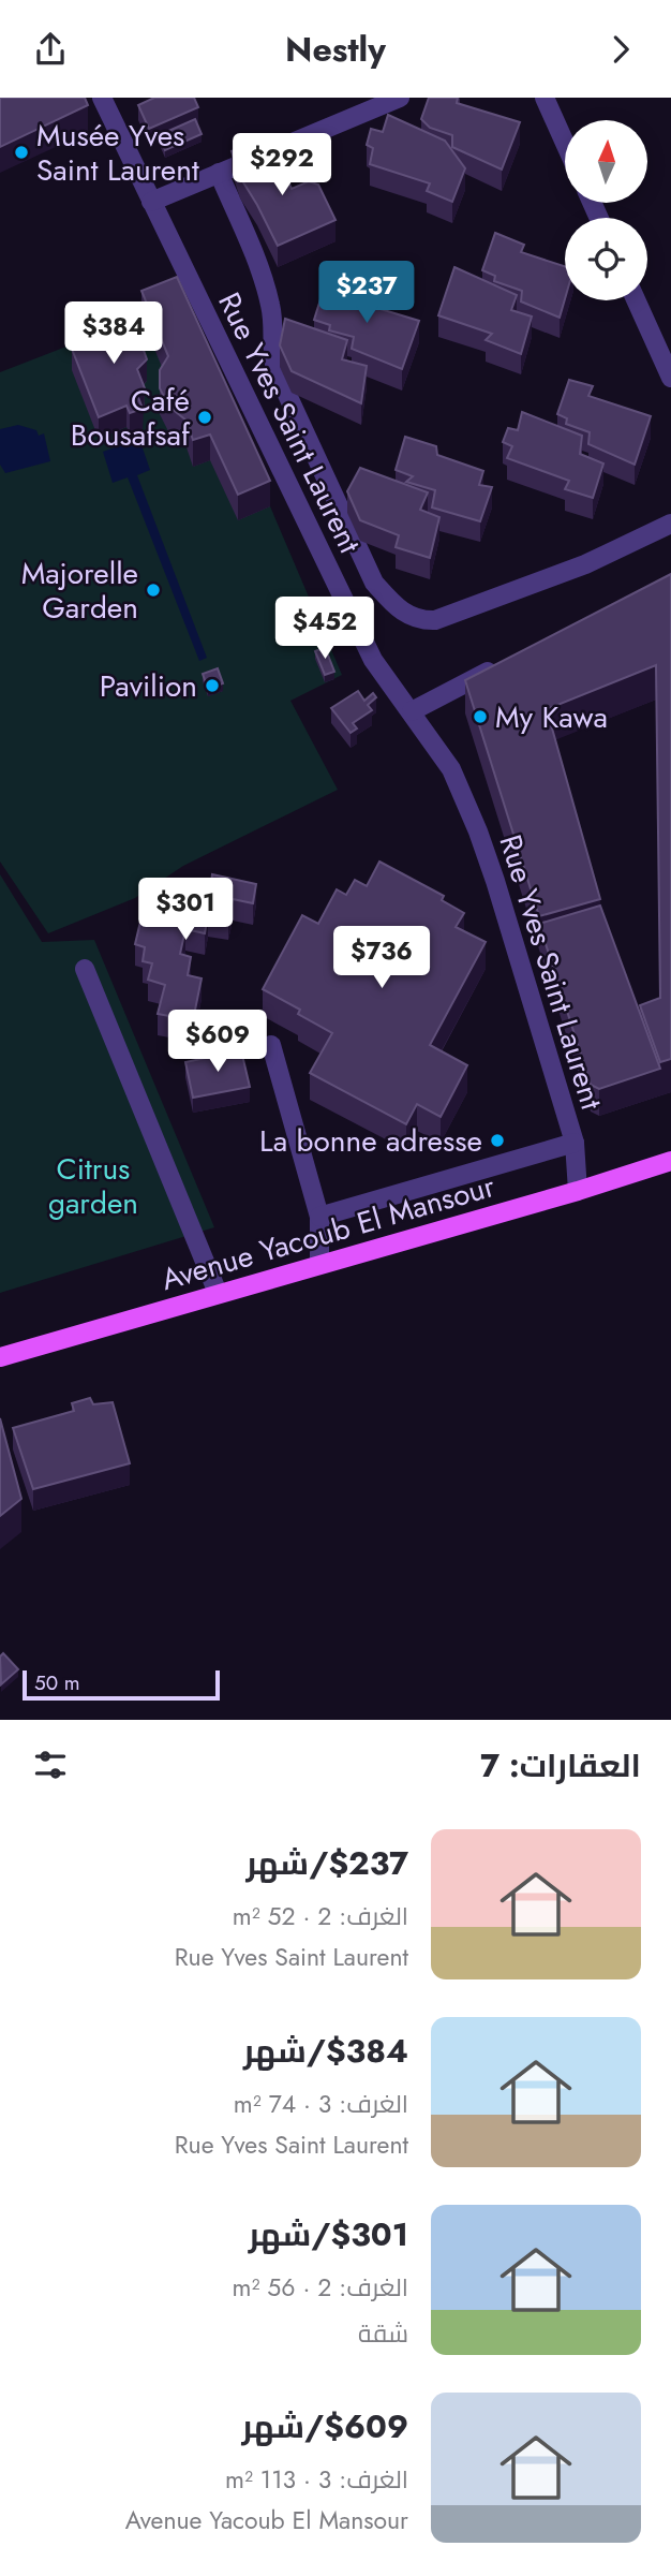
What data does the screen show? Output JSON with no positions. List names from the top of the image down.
{
  "streets": {
    "main road": ["Avenue Yacoub El Mansour"],
    "street": ["Rue Yves Saint Laurent"]
  },
  "crossings": [
    ["Rue Yves Saint Laurent", "Avenue Yacoub El Mansour"]
  ],
  "parks": ["Citrus garden"],
  "places": [
    "Musée Yves Saint Laurent",
    "Café Bousafsaf",
    "Majorelle Garden",
    "Pavilion",
    "My Kawa",
    "La bonne adresse"
  ],
  "scale_bar": "50 m",
  "north": "top",
  "page": {
    "header": "Nestly",
    "price": [
      "$292",
      "$237",
      "$384",
      "$452",
      "$301",
      "$736",
      "$609"
    ],
    "scale": "50 m",
    "heading": "العقارات: 7",
    "list": [
      {
        "name": "$237/شهر",
        "note": "الغرف: 2 · 52 m² · Rue Yves Saint Laurent"
      },
      {
        "name": "$384/شهر",
        "note": "الغرف: 3 · 74 m² · Rue Yves Saint Laurent"
      },
      {
        "name": "$301/شهر",
        "note": "الغرف: 2 · 56 m² · شقة"
      },
      {
        "name": "$609/شهر",
        "note": "الغرف: 3 · 113 m² · Avenue Yacoub El Mansour"
      }
    ]
  }
}
